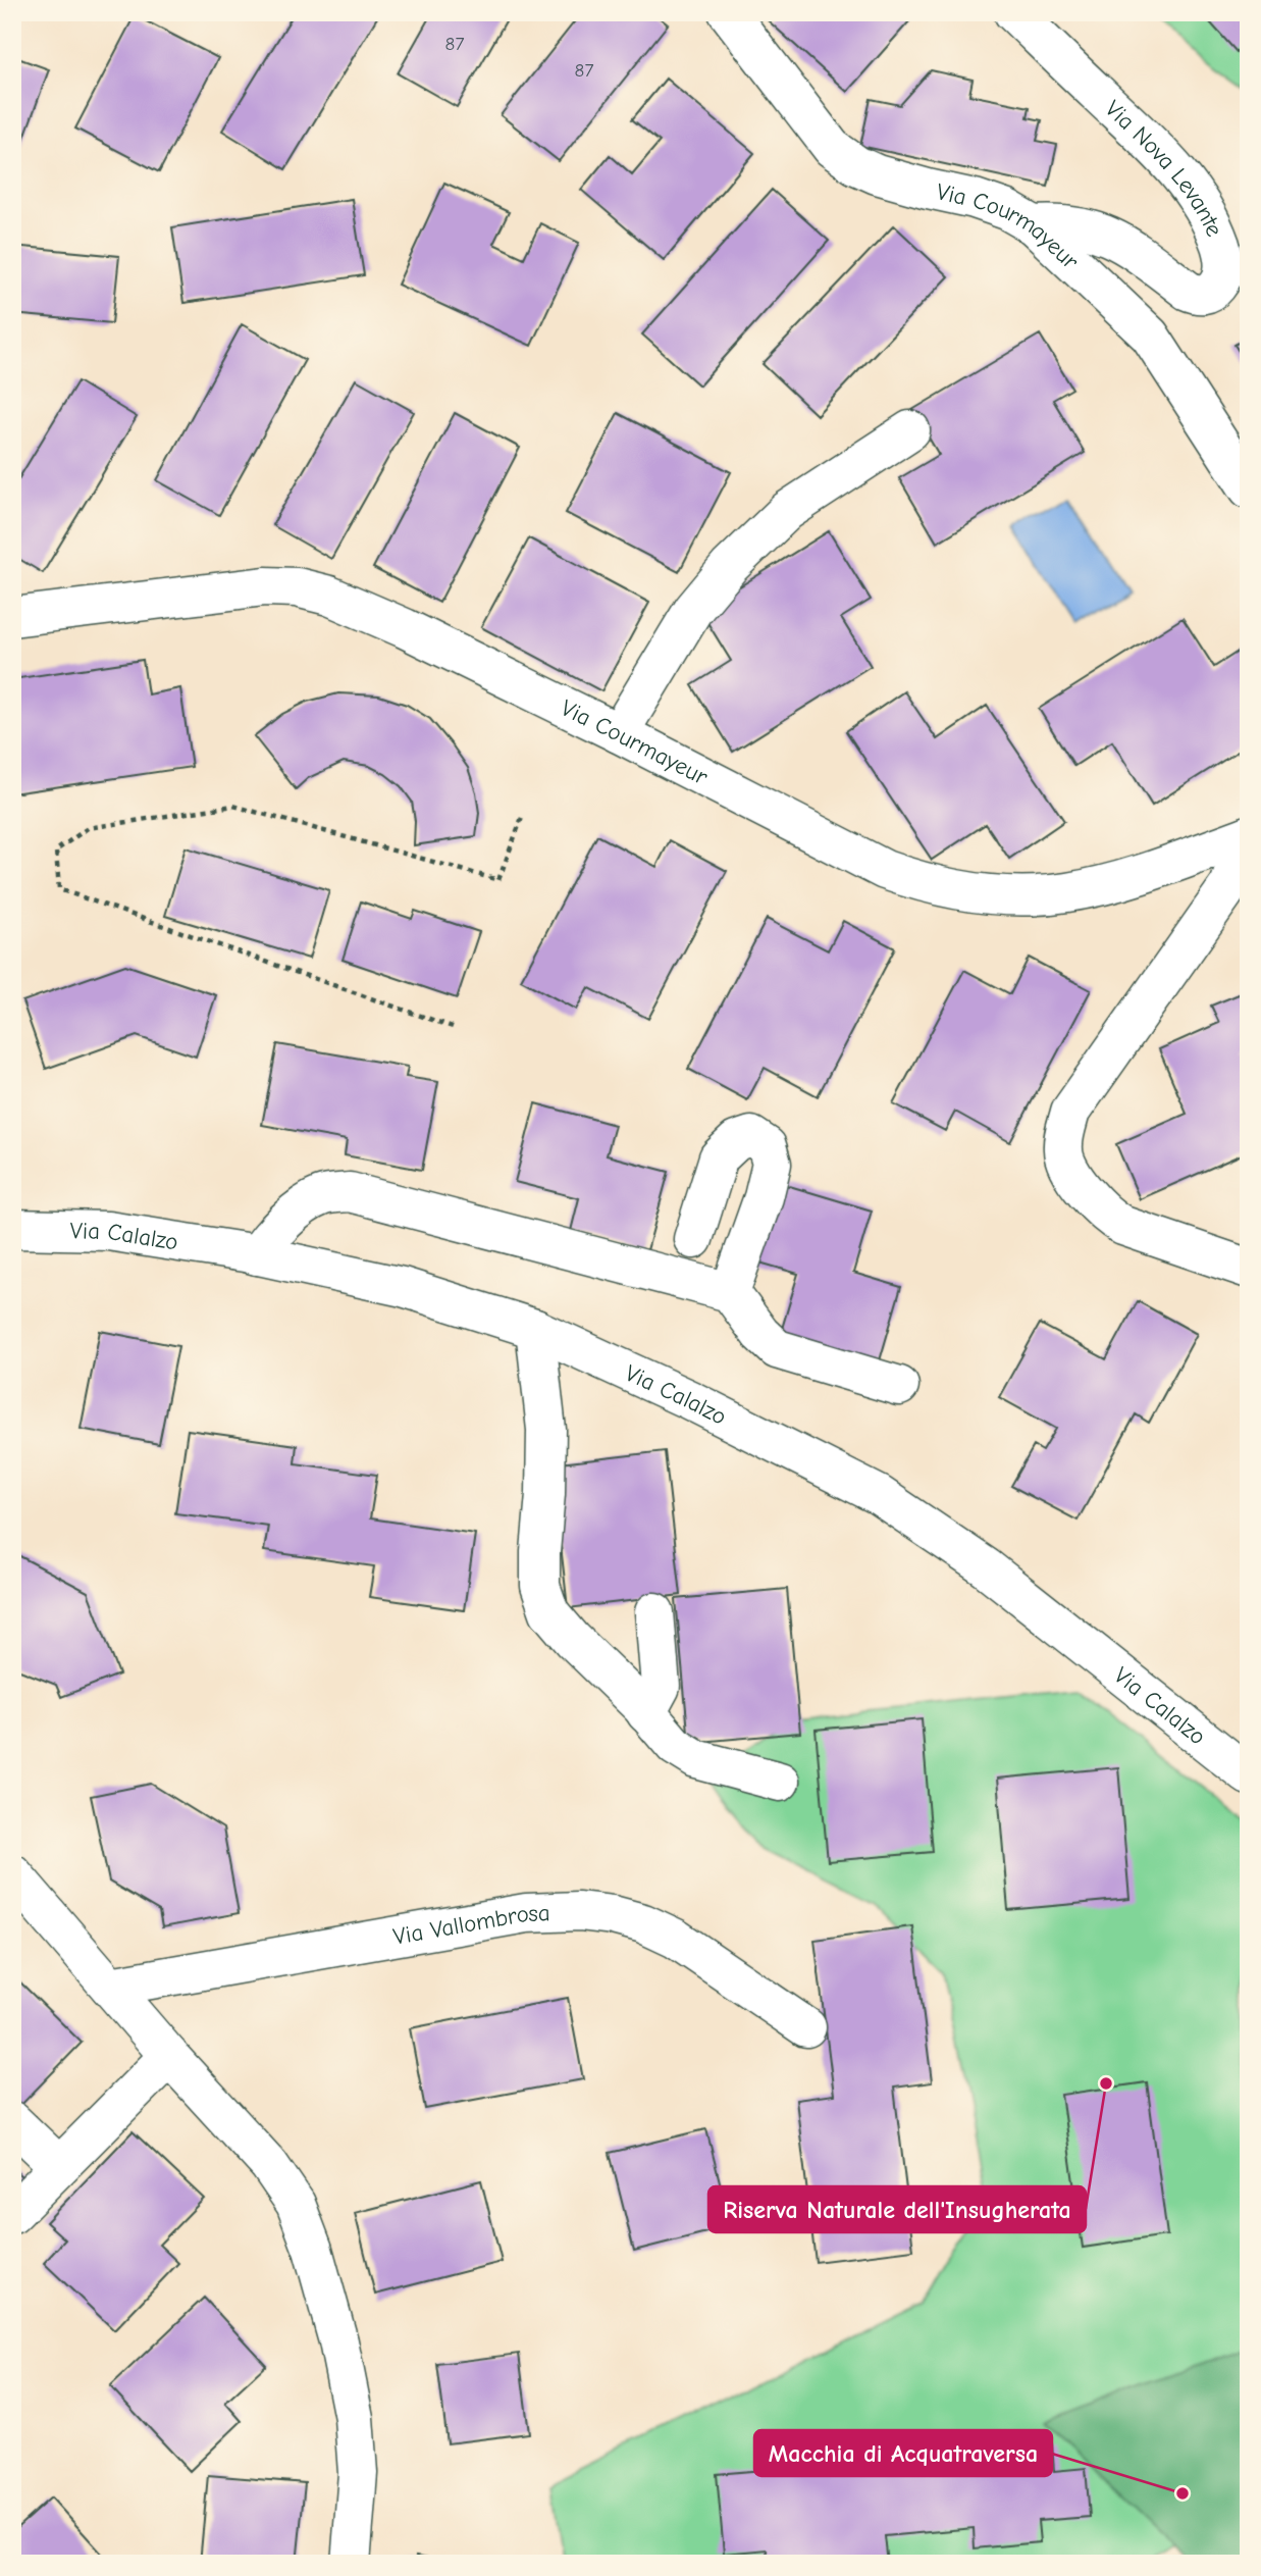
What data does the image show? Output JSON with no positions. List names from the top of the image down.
{
  "streets": {
    "street": [
      "Via Nova Levante",
      "Via Courmayeur",
      "Via Calalzo",
      "Via Vallombrosa"
    ]
  },
  "crossings": [
    ["Via Nova Levante", "Via Courmayeur"]
  ],
  "places": ["Riserva Naturale dell'Insugherata", "Macchia di Acquatraversa"],
  "house_numbers": ["87", "87"]
}
